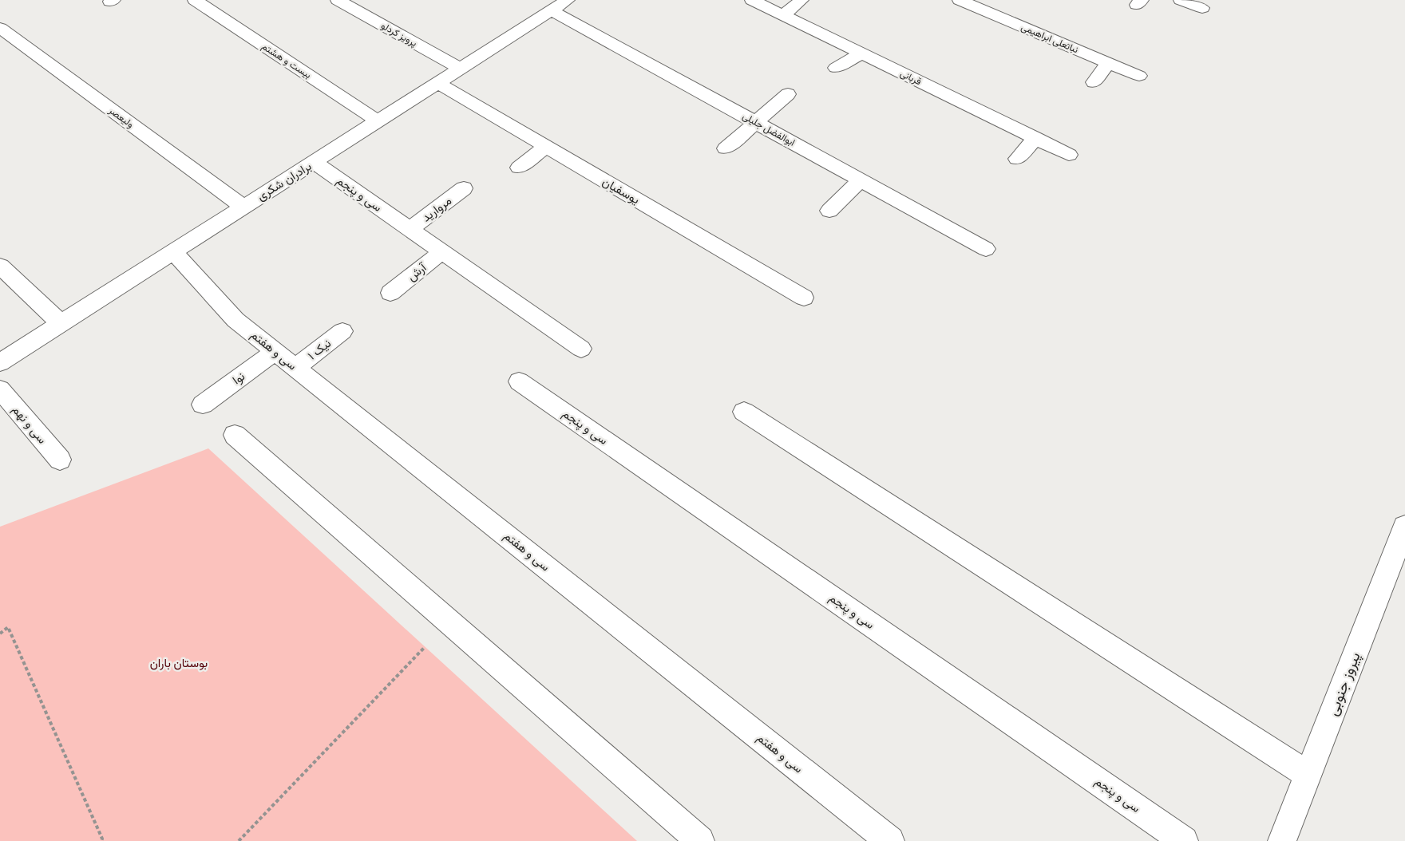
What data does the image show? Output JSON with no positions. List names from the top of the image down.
{
  "streets": {
    "street": [
      "پرویز کردلو",
      "نباتعلی ابراهیمی",
      "بیست و هشتم",
      "قربانی",
      "ولیعصر",
      "ابوالفضل جلیلی",
      "برادران شکری",
      "یوسفیان",
      "سی و پنجم",
      "مروارید",
      "آرش",
      "نیک ۱",
      "سی و هفتم",
      "نوا",
      "سی و نهم",
      "پیروز جنوبی"
    ]
  },
  "crossings": [
    ["پرویز کردلو", "برادران شکری"],
    ["بیست و هشتم", "برادران شکری"],
    ["ولیعصر", "برادران شکری"],
    ["ابوالفضل جلیلی", "برادران شکری"],
    ["برادران شکری", "یوسفیان"],
    ["برادران شکری", "سی و پنجم"],
    ["برادران شکری", "سی و هفتم"],
    ["سی و پنجم", "مروارید"],
    ["سی و پنجم", "آرش"],
    ["نیک ۱", "سی و هفتم"],
    ["سی و هفتم", "نوا"]
  ],
  "parks": ["بوستان باران"]
}
